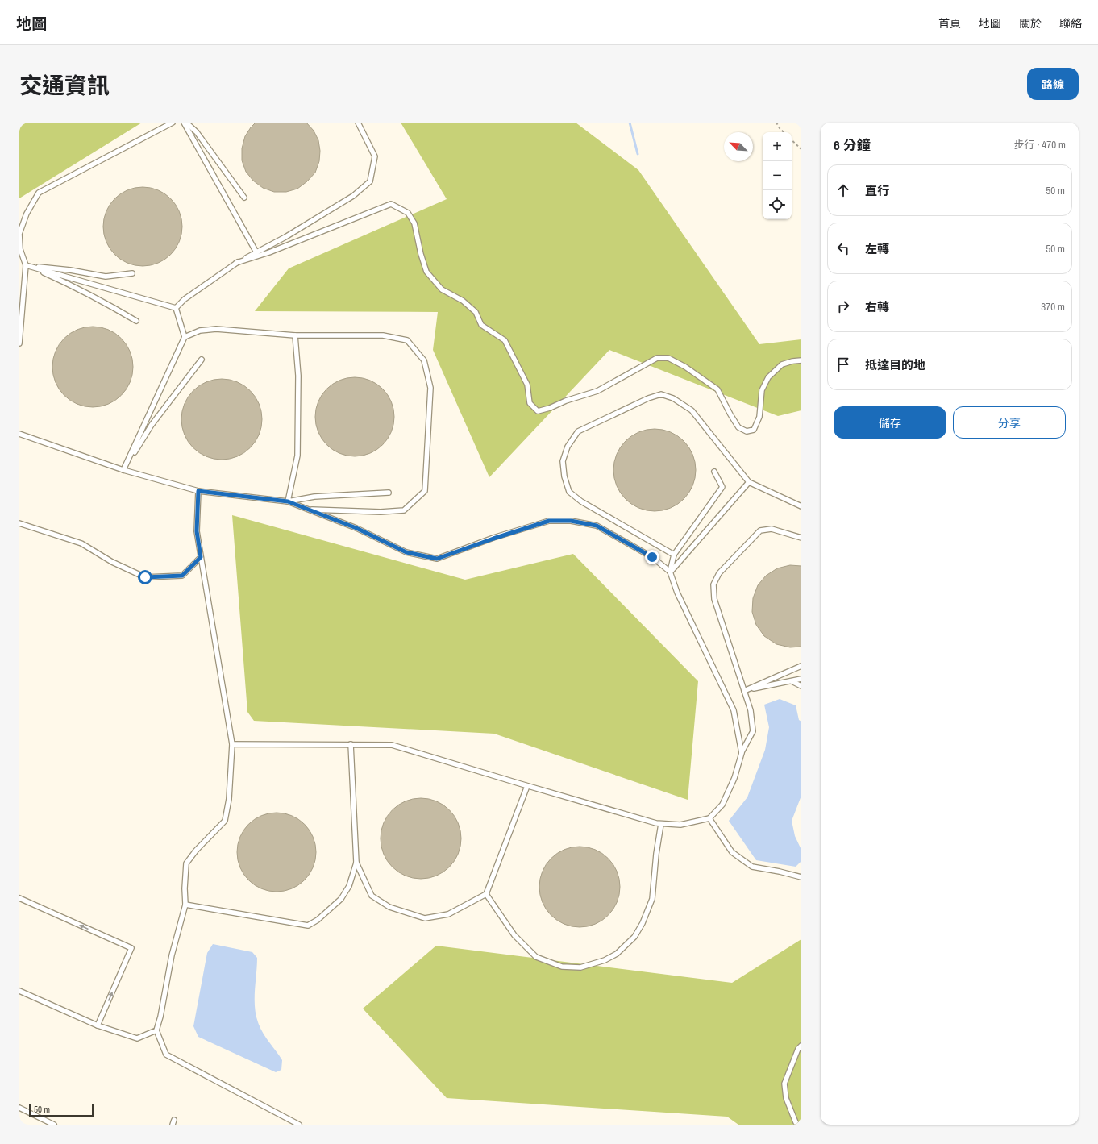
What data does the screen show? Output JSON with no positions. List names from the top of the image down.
{
  "scale_bar": "50 m",
  "north": "top left",
  "page": {
    "header": "地圖",
    "nav": [
      "首頁",
      "地圖",
      "關於",
      "聯絡"
    ],
    "title": "交通資訊",
    "buttons": [
      "路線",
      ["儲存", "分享"]
    ],
    "heading": ["6 分鐘", "步行 · 470 m"],
    "map_buttons": ["+", "−"],
    "list": [
      ["直行", "50 m"],
      ["左轉", "50 m"],
      ["右轉", "370 m"],
      "抵達目的地"
    ],
    "scale": "50 m"
  }
}
